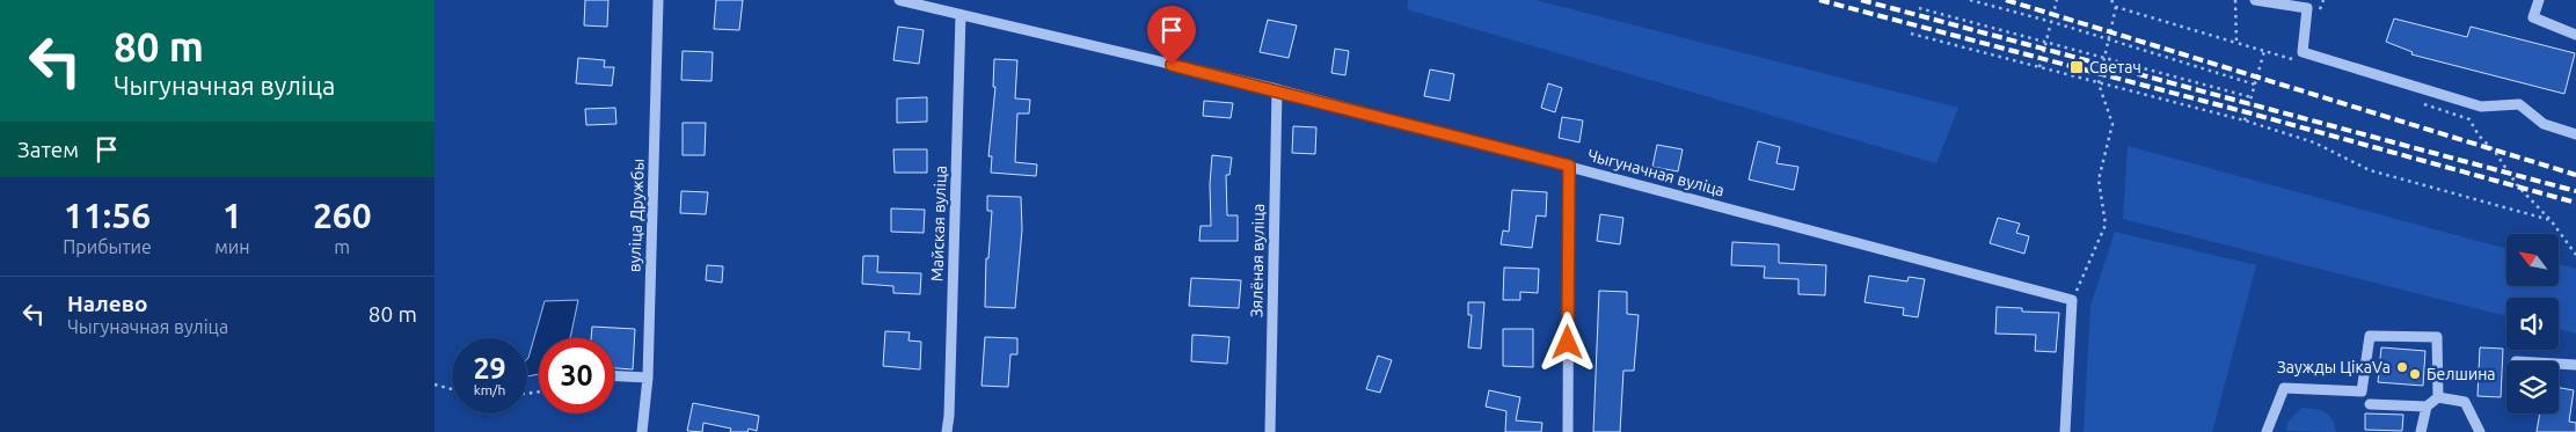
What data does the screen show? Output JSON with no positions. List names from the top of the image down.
{
  "streets": {
    "street": [
      "Чыгуначная вуліца",
      "вуліца Дружбы",
      "Майская вуліца",
      "Зялёная вуліца"
    ]
  },
  "crossings": [
    ["Чыгуначная вуліца", "Майская вуліца"],
    ["Чыгуначная вуліца", "Зялёная вуліца"]
  ],
  "places": {
    "transit": ["Светач"],
    "other": ["Заужды ЦікаVа", "Белшина"]
  },
  "north": "top left",
  "page": {
    "turn": ["80 m", "Чыгуначная вуліца"],
    "then": "Затем",
    "eta": [
      "11:56",
      "Прибытие",
      "1",
      "мин",
      "260",
      "m"
    ],
    "list": [
      {
        "name": "Налево",
        "note": "Чыгуначная вуліца",
        "value": "80 m"
      }
    ],
    "speed": "29 km/h",
    "limit": "30"
  }
}
